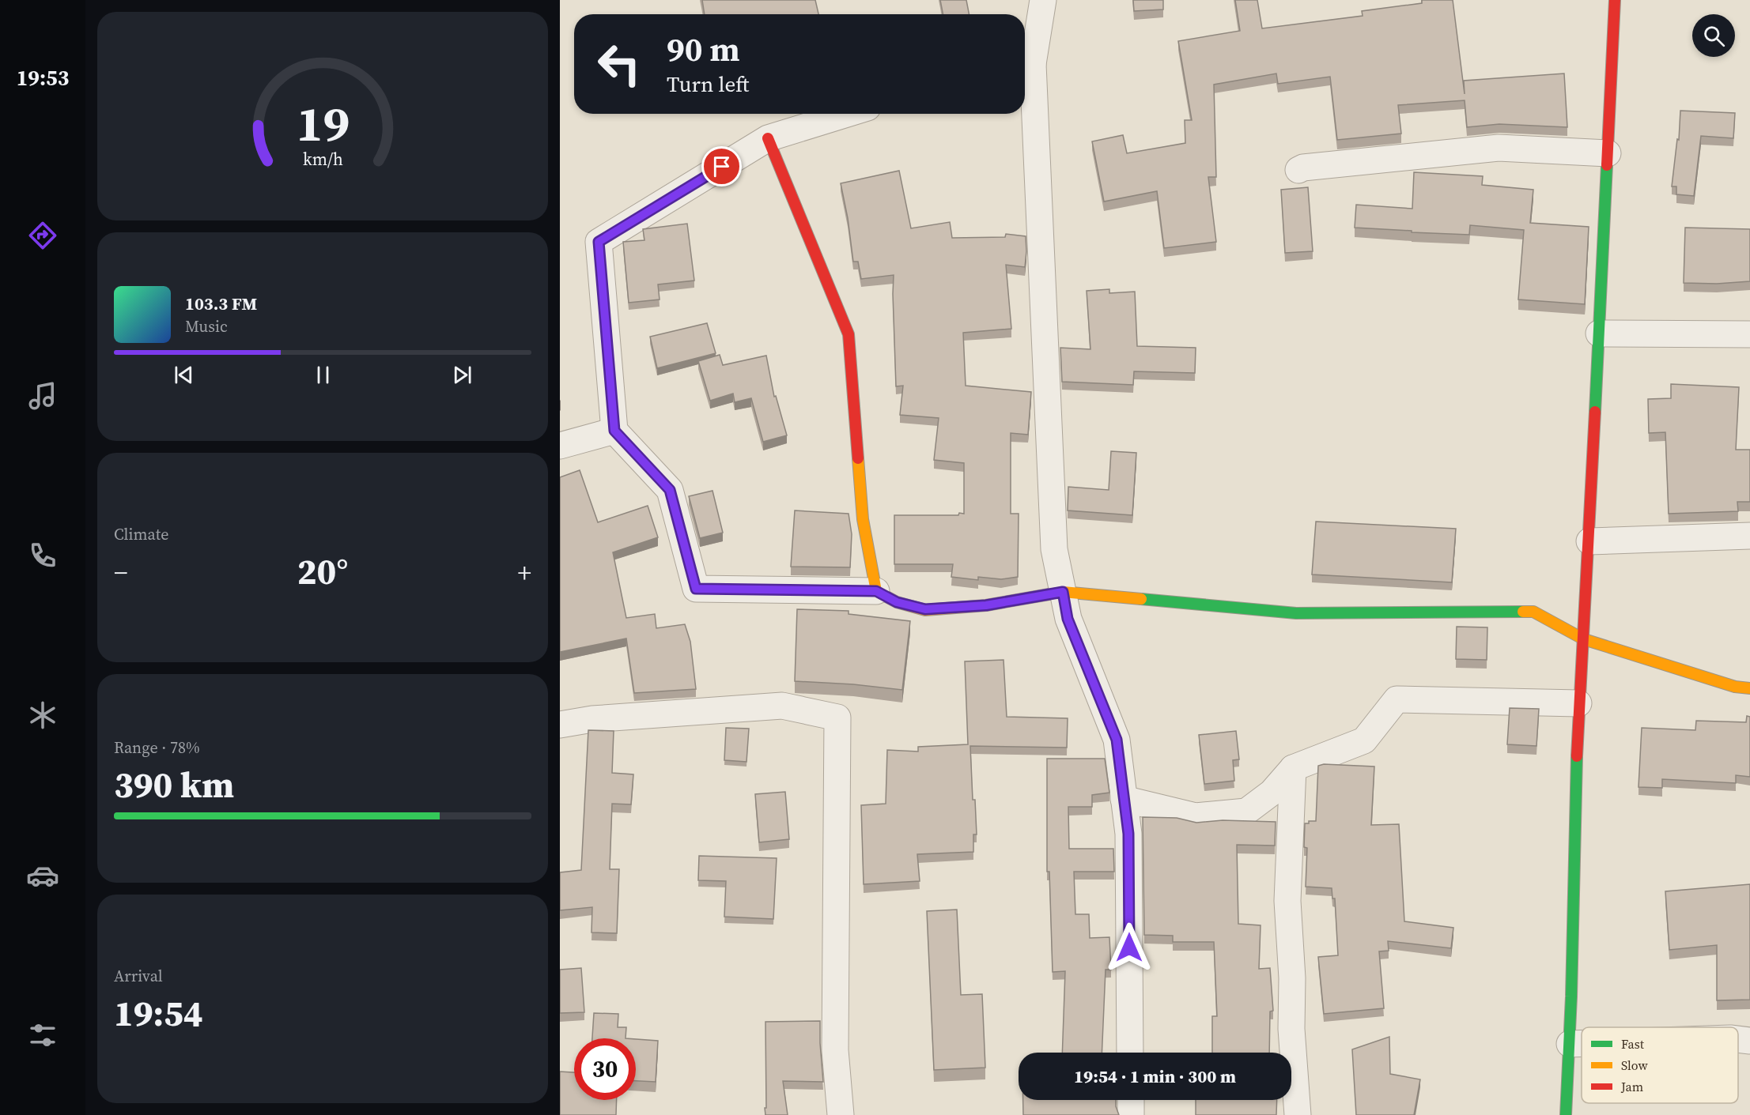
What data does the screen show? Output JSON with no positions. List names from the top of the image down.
{
  "legend": ["Fast", "Slow", "Jam"],
  "page": {
    "tabs": "19:53",
    "turn": ["90 m", "Turn left"],
    "song": ["103.3 FM", "Music"],
    "tile": [
      "Climate",
      ["Range · 78%", "390 km"],
      ["Arrival", "19:54"]
    ],
    "heat": ["−", "20°", "+"],
    "limit": "30",
    "trip": "19:54 · 1 min · 300 m",
    "gauge": ["19", "km/h"]
  }
}
